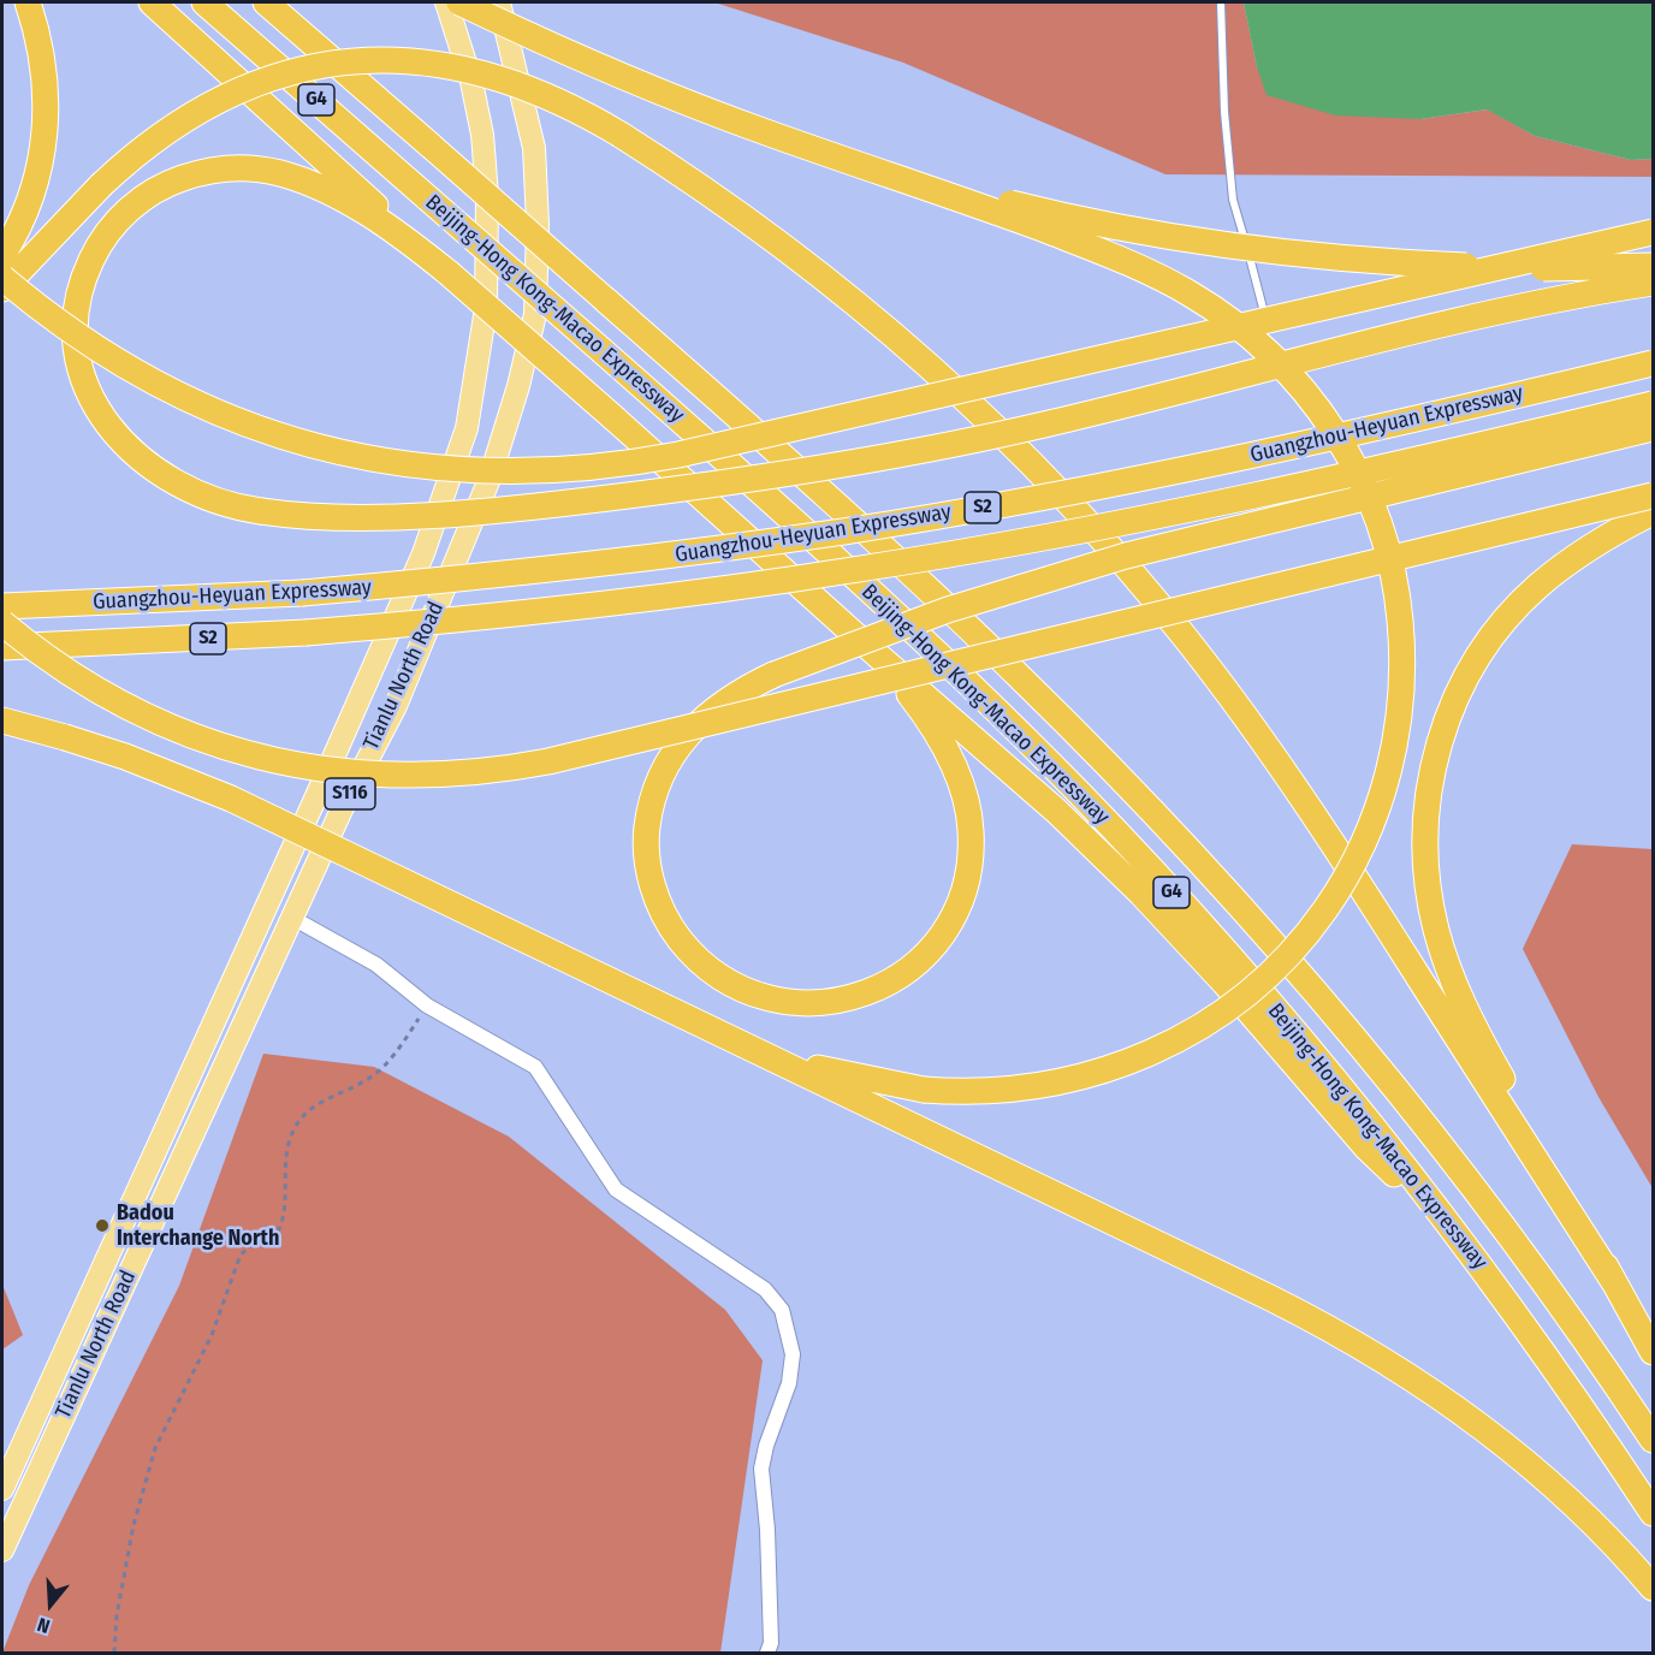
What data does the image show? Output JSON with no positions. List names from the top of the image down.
{
  "streets": {
    "highway": [
      "G4",
      "Beijing-Hong Kong-Macao Expressway",
      "Guangzhou-Heyuan Expressway",
      "S2"
    ],
    "main road": ["Tianlu North Road", "S116"]
  },
  "places": ["Badou Interchange North"],
  "north": "bottom"
}
